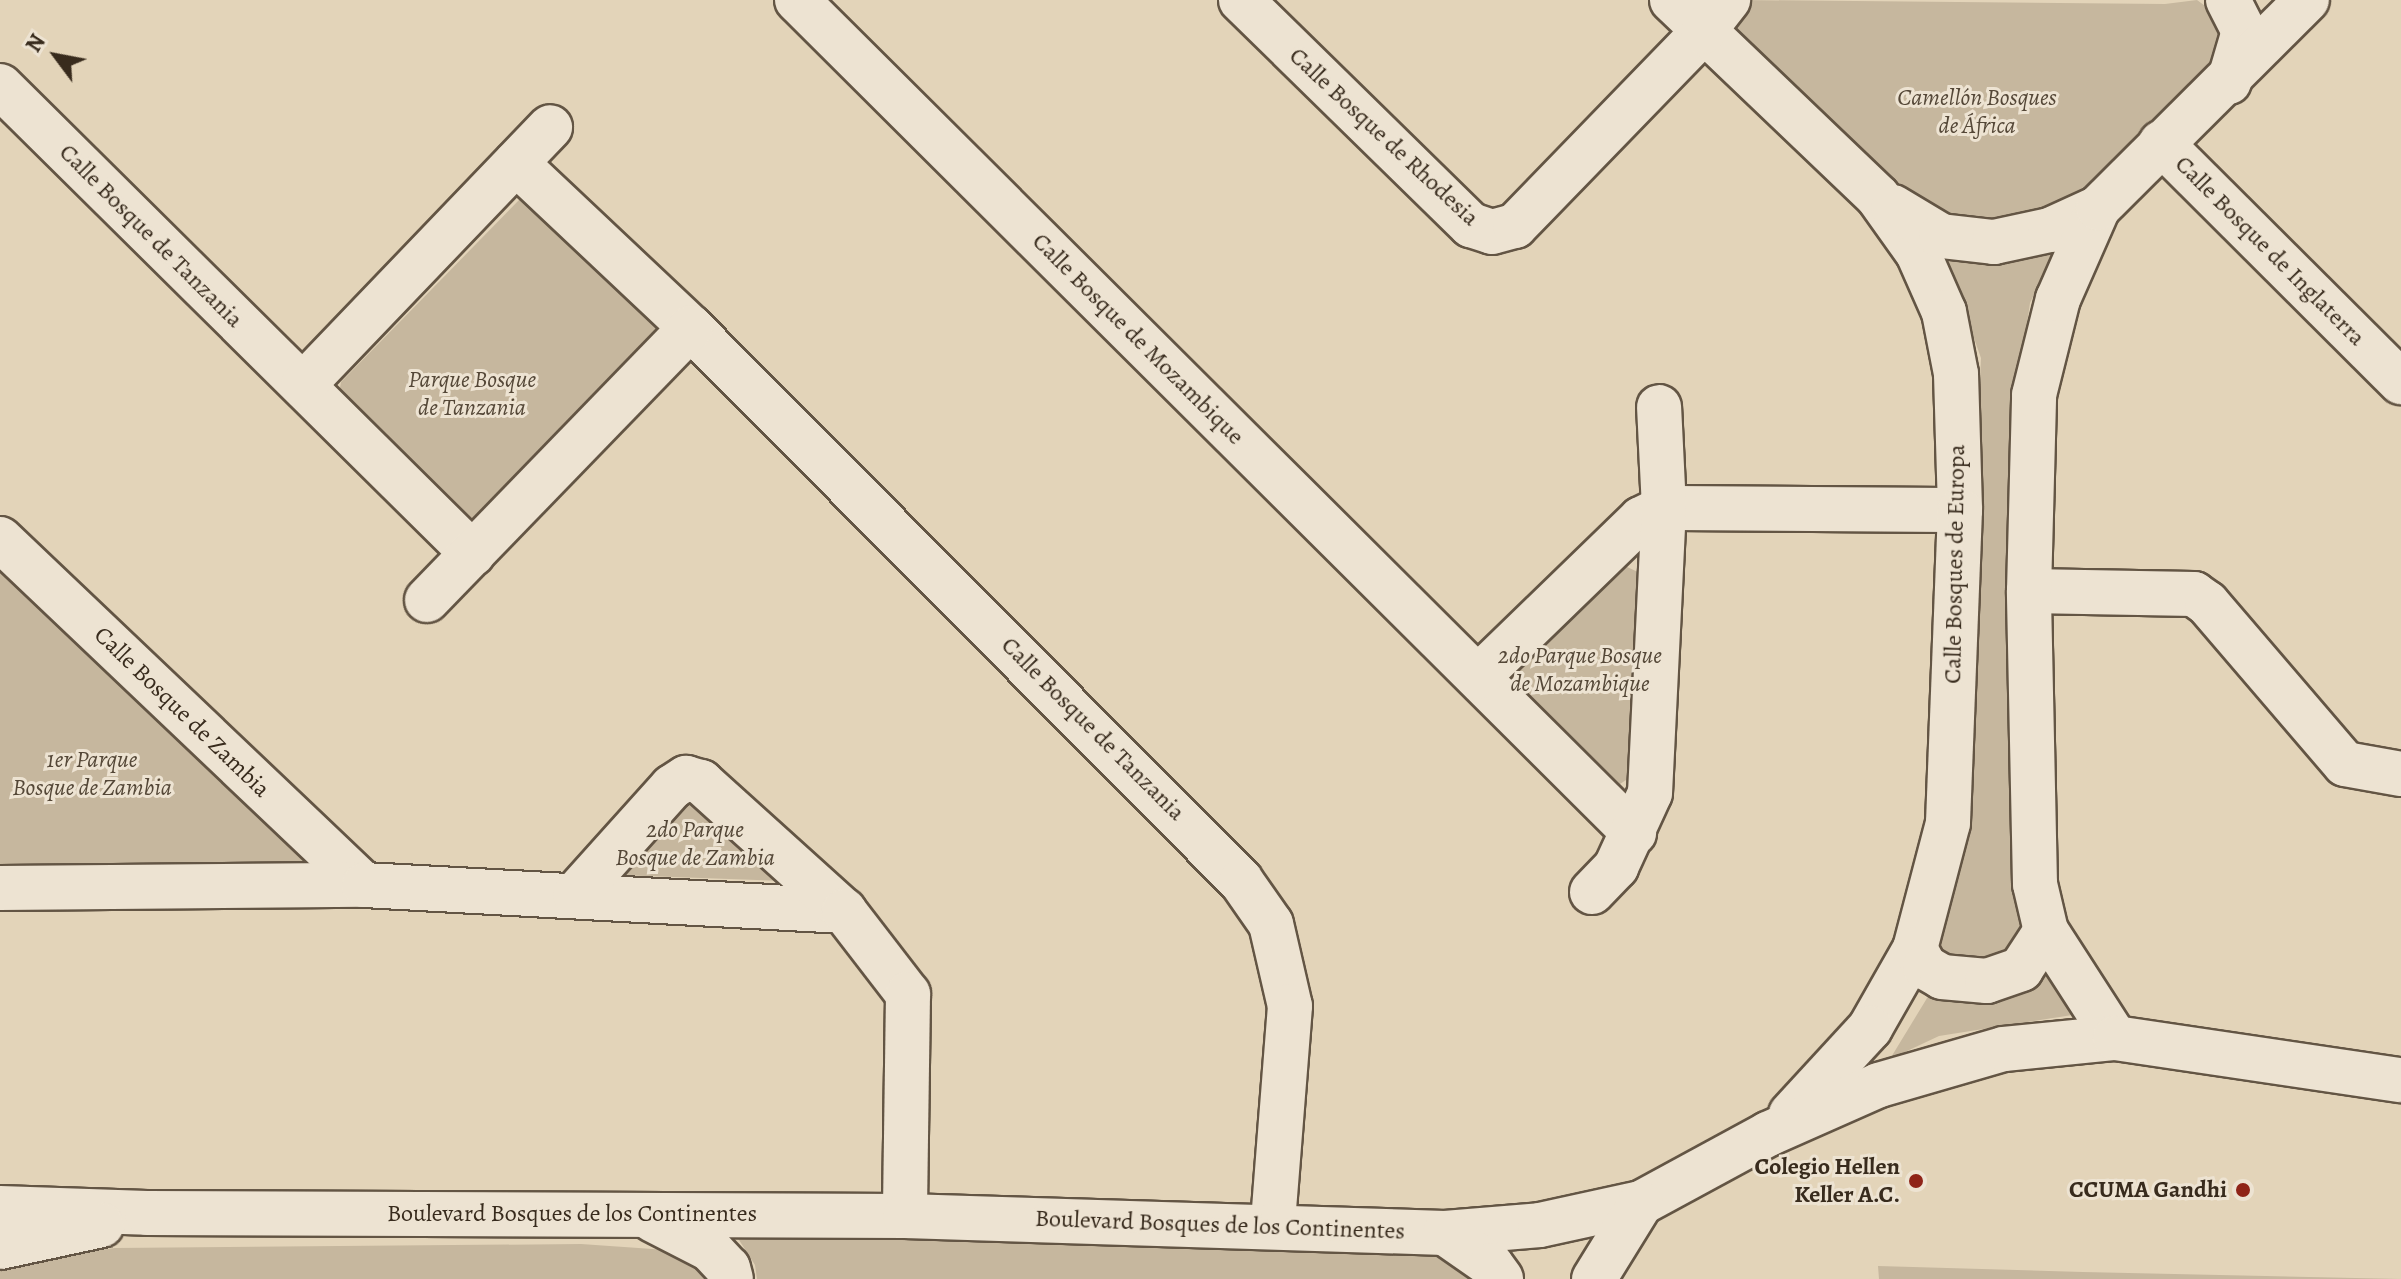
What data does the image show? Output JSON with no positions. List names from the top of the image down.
{
  "streets": {
    "street": [
      "Calle Bosque de Rhodesia",
      "Calle Bosque de Tanzania",
      "Calle Bosque de Inglaterra",
      "Calle Bosque de Mozambique",
      "Calle Bosques de Europa",
      "Calle Bosque de Zambia",
      "Boulevard Bosques de los Continentes"
    ]
  },
  "crossings": [
    ["Calle Bosque de Rhodesia", "Calle Bosques de Europa"],
    ["Calle Bosque de Tanzania", "Boulevard Bosques de los Continentes"],
    ["Calle Bosques de Europa", "Boulevard Bosques de los Continentes"]
  ],
  "parks": [
    "Camellón Bosques de África",
    "Parque Bosque de Tanzania",
    "2do Parque Bosque de Mozambique",
    "1er Parque Bosque de Zambia",
    "2do Parque Bosque de Zambia"
  ],
  "places": ["Colegio Hellen Keller A.C.", "CCUMA Gandhi"],
  "north": "top left"
}
